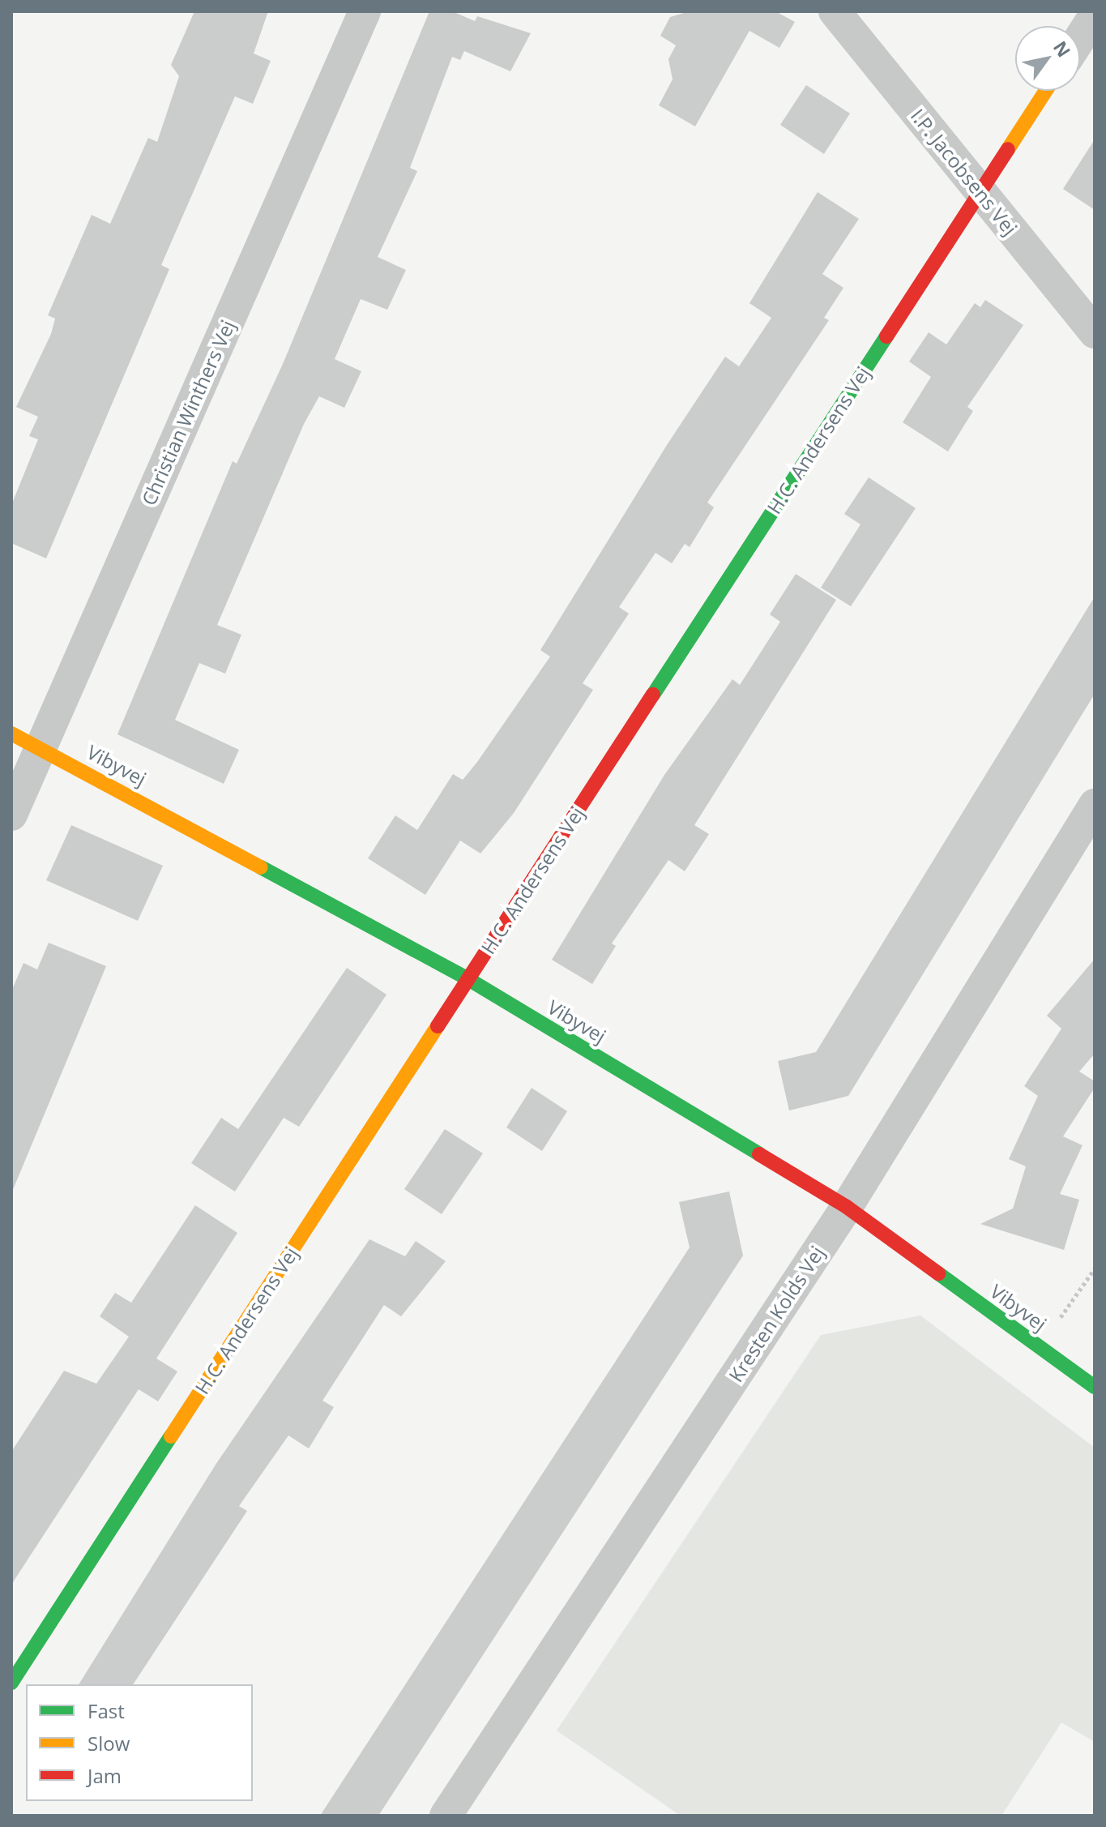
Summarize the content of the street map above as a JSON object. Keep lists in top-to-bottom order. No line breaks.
{"streets":{"street":["I.P. Jacobsens Vej","Christian Winthers Vej","H.C. Andersens Vej","Vibyvej","Kresten Kolds Vej"]},"crossings":[["I.P. Jacobsens Vej","H.C. Andersens Vej"],["Christian Winthers Vej","Vibyvej"],["H.C. Andersens Vej","Vibyvej"],["Vibyvej","Kresten Kolds Vej"]],"legend":["Fast","Slow","Jam"],"north":"top right"}
